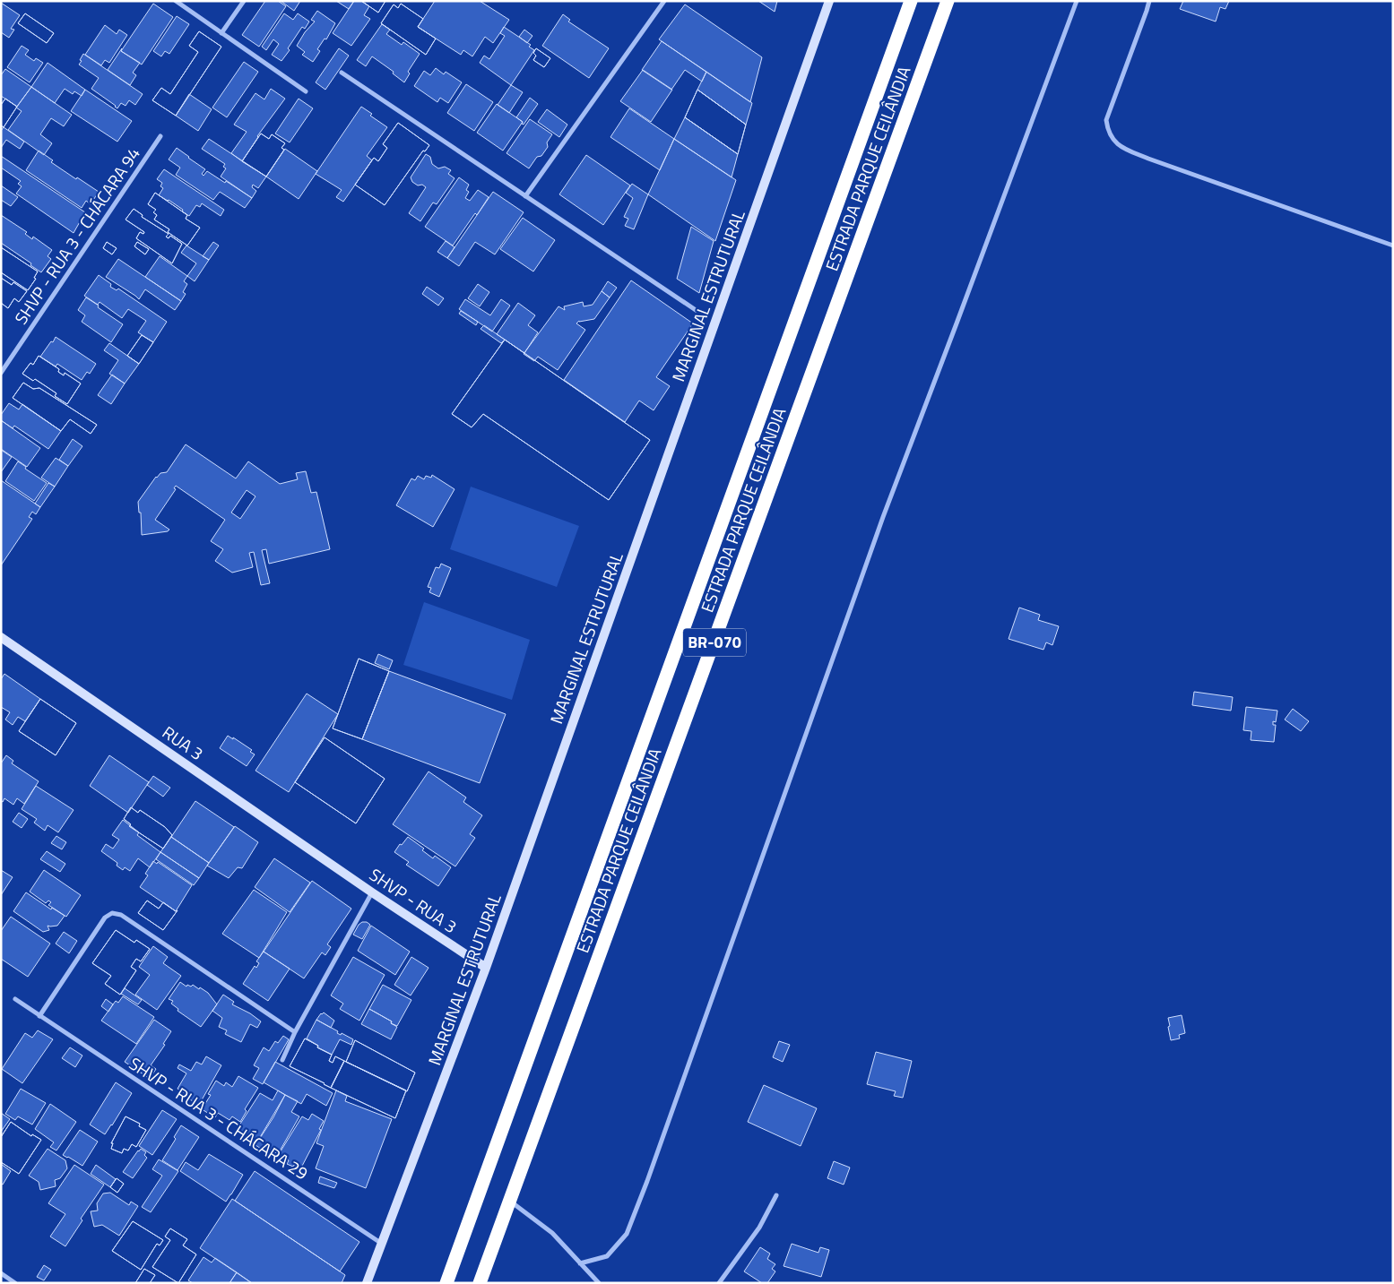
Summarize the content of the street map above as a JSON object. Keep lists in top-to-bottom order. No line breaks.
{"streets":{"highway":["ESTRADA PARQUE CEILÂNDIA","BR-070"],"main road":["MARGINAL ESTRUTURAL","RUA 3","SHVP - RUA 3"],"street":["SHVP - RUA 3 - CHÁCARA 94","SHVP - RUA 3 - CHÁCARA 29"]},"crossings":[["MARGINAL ESTRUTURAL","SHVP - RUA 3"],["MARGINAL ESTRUTURAL","SHVP - RUA 3 - CHÁCARA 29"],["RUA 3","SHVP - RUA 3"]]}
